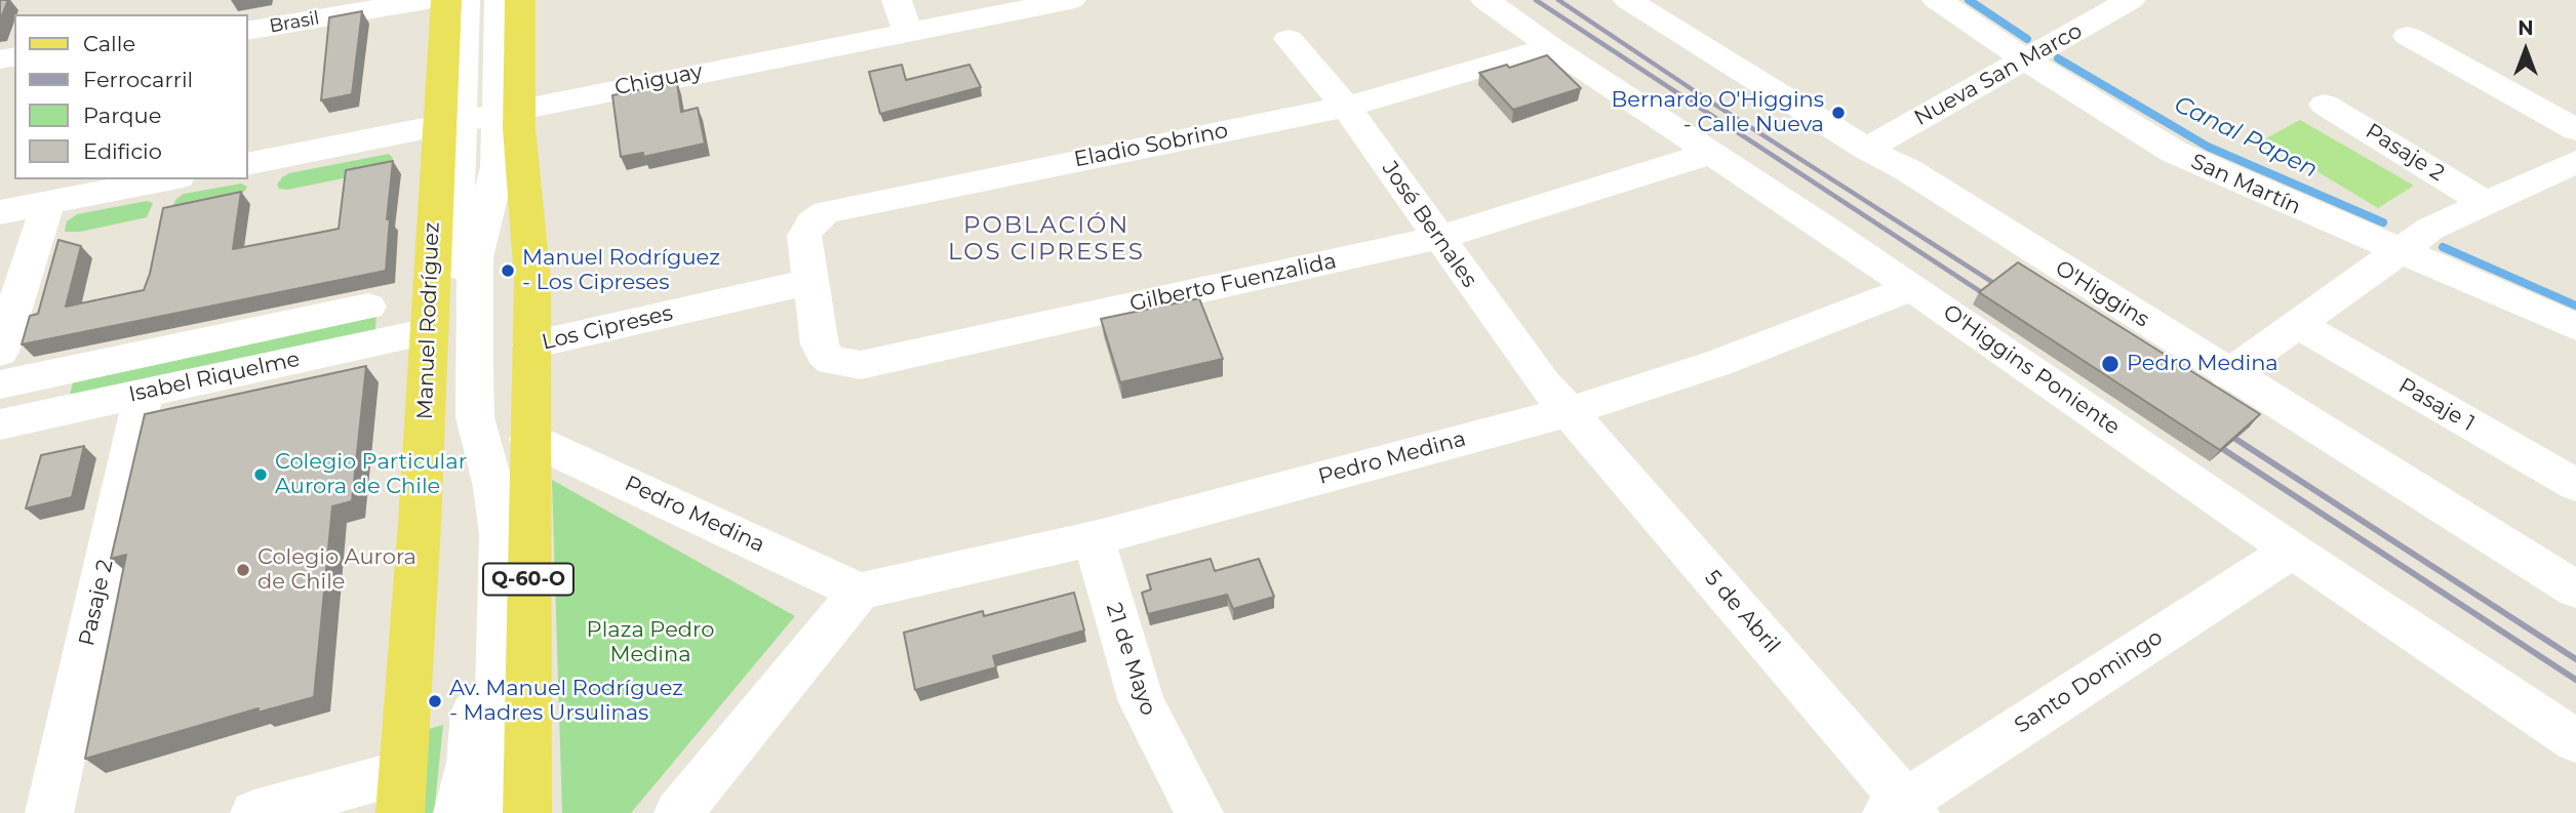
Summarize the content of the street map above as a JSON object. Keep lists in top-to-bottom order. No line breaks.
{"streets":{"main road":["Manuel Rodríguez","Q-60-O"],"street":["Brasil","Nueva San Marco","Chiguay","Eladio Sobrino","Pasaje 2","San Martín","José Bernales","Gilberto Fuenzalida","O'Higgins","Los Cipreses","O'Higgins Poniente","Isabel Riquelme","Pasaje 1","Pedro Medina","5 de Abril","21 de Mayo","Santo Domingo"]},"crossings":[["Nueva San Marco","San Martín"],["Nueva San Marco","O'Higgins"],["Chiguay","Manuel Rodríguez"],["Chiguay","Q-60-O"],["Eladio Sobrino","José Bernales"],["Eladio Sobrino","Gilberto Fuenzalida"],["Eladio Sobrino","Los Cipreses"],["Eladio Sobrino","O'Higgins Poniente"],["Pasaje 2","Isabel Riquelme"],["José Bernales","Gilberto Fuenzalida"],["José Bernales","Pedro Medina"],["José Bernales","5 de Abril"],["Gilberto Fuenzalida","Los Cipreses"],["Gilberto Fuenzalida","O'Higgins Poniente"],["Manuel Rodríguez","Isabel Riquelme"],["Los Cipreses","Q-60-O"],["O'Higgins Poniente","Pedro Medina"],["O'Higgins Poniente","Santo Domingo"],["Pedro Medina","Q-60-O"],["Pedro Medina","5 de Abril"],["Pedro Medina","21 de Mayo"],["5 de Abril","Santo Domingo"]],"districts":["POBLACIÓN LOS CIPRESES"],"water":["Canal Papen"],"parks":["Plaza Pedro Medina"],"places":["Bernardo O'Higgins - Calle Nueva","Manuel Rodríguez - Los Cipreses","Pedro Medina","Colegio Particular Aurora de Chile","Colegio Aurora de Chile","Av. Manuel Rodríguez - Madres Ursulinas"],"legend":["Calle","Ferrocarril","Parque","Edificio"],"north":"top"}
